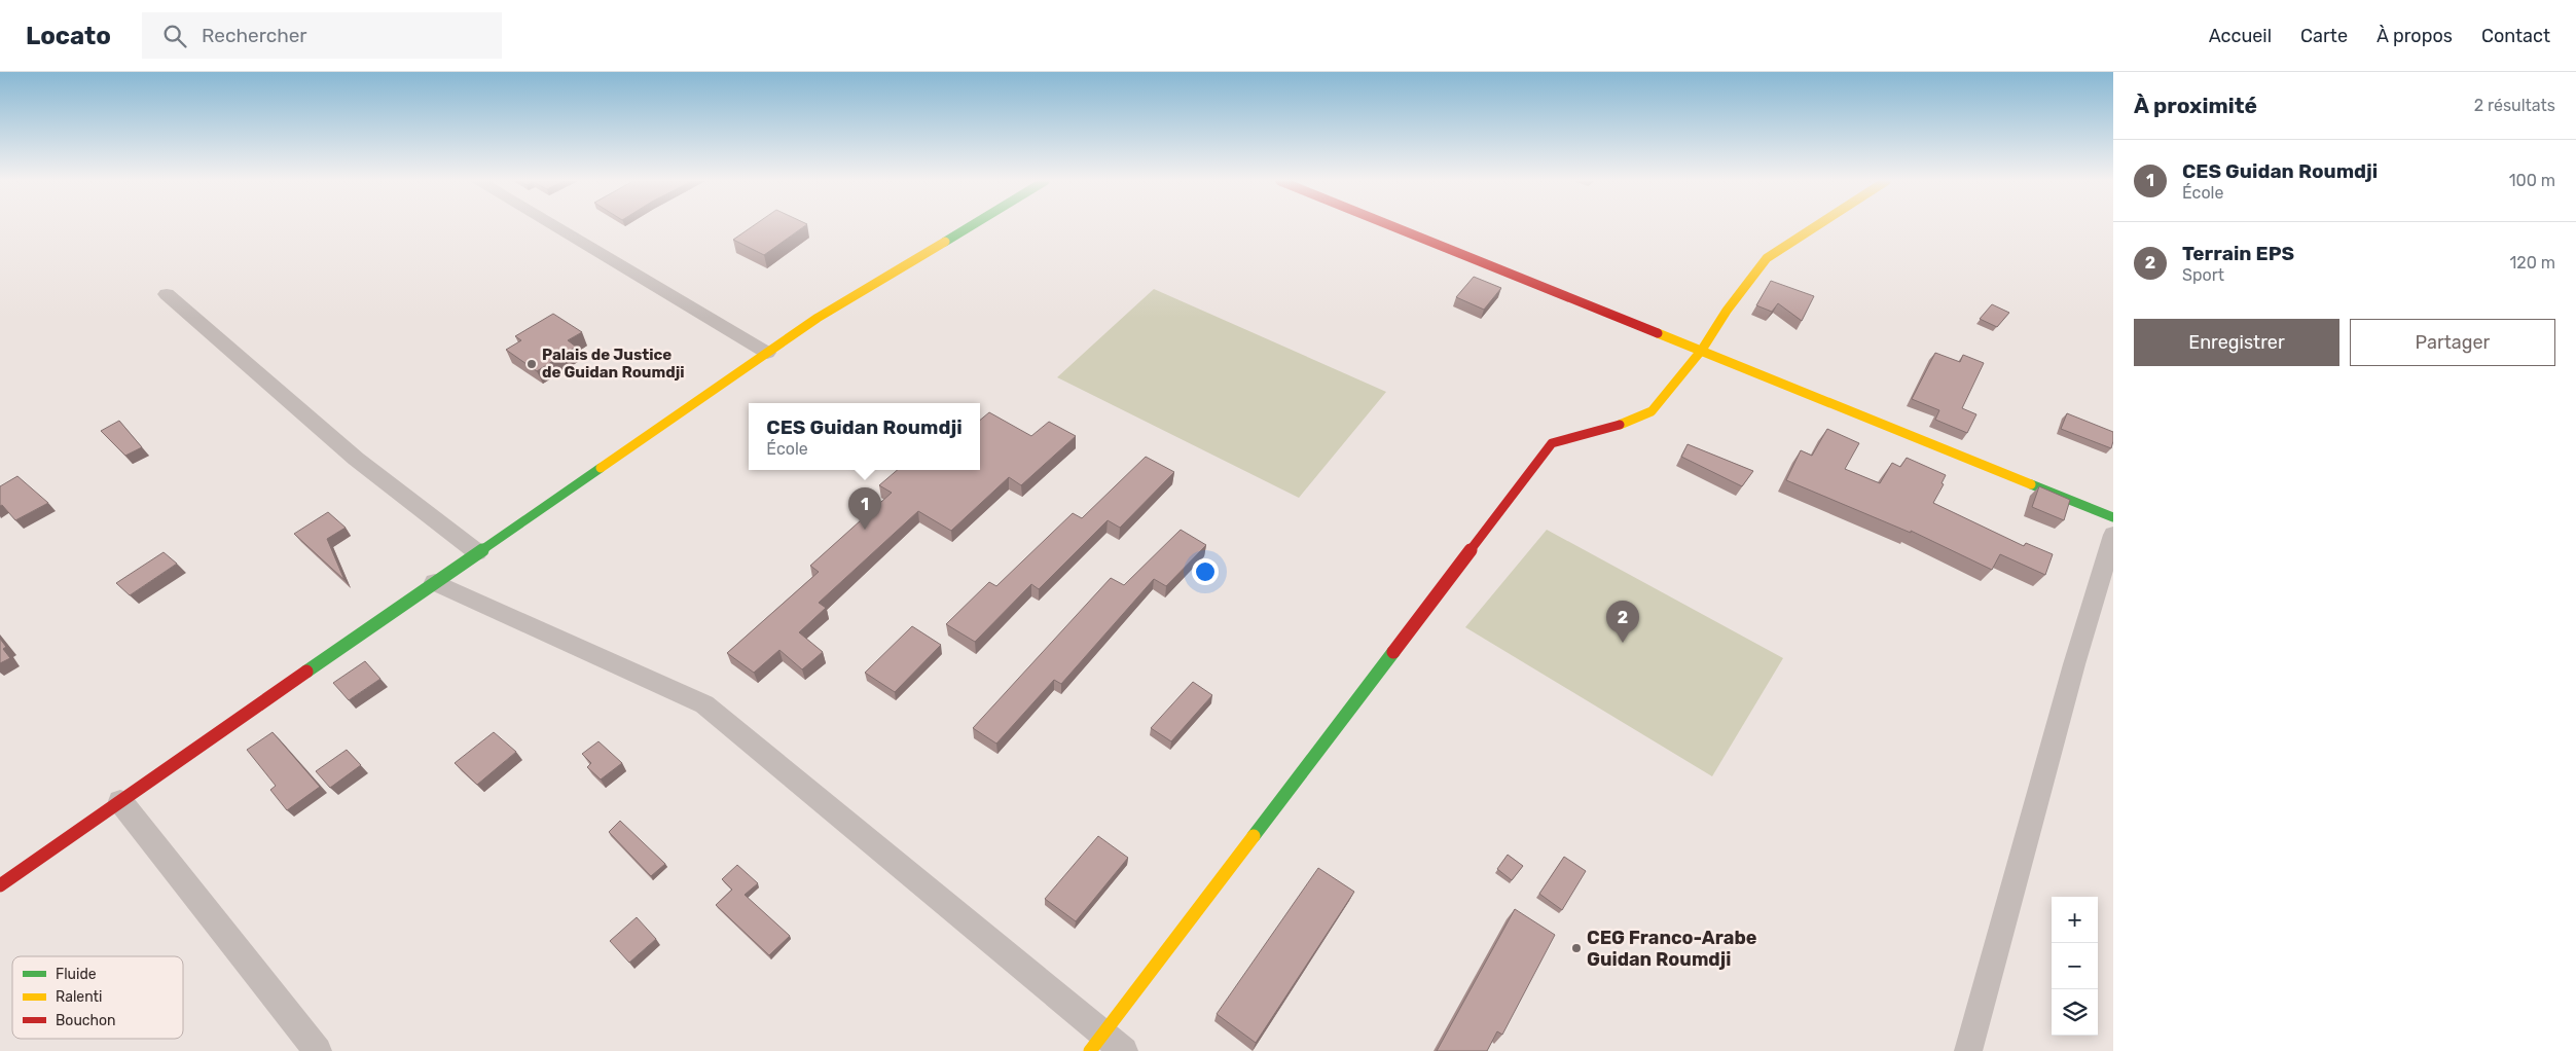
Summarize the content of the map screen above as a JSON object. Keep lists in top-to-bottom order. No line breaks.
{"places":["Palais de Justice de Guidan Roumdji","CEG Franco-Arabe Guidan Roumdji"],"legend":["Fluide","Ralenti","Bouchon"],"page":{"header":"Locato","search":"Rechercher","nav":["Accueil","Carte","À propos","Contact"],"heading":["À proximité","2 résultats"],"list":[{"mark":"1","name":"CES Guidan Roumdji","note":"École","value":"100 m"},{"mark":"2","name":"Terrain EPS","note":"Sport","value":"120 m"}],"buttons":["Enregistrer","Partager"],"popup":["CES Guidan Roumdji","École"],"pins":["1","2"],"map_buttons":["+","−"]}}
